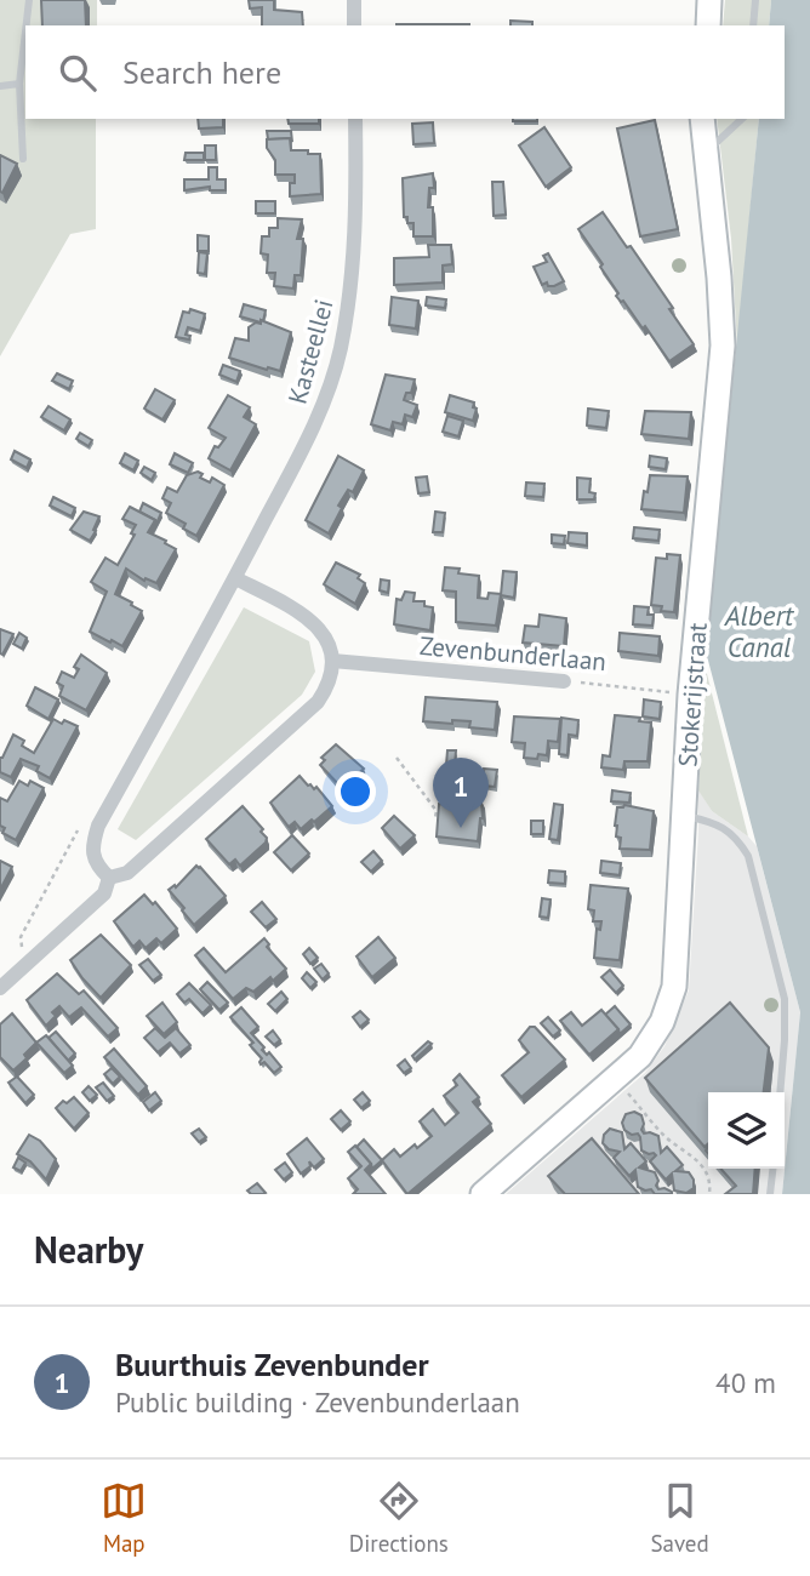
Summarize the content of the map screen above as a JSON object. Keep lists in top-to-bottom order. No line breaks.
{"streets":{"street":["Kasteellei","Zevenbunderlaan","Stokerijstraat"]},"crossings":[["Zevenbunderlaan","Stokerijstraat"]],"water":["Albert Canal"],"page":{"search":"Search here","pins":"1","heading":"Nearby","list":[{"mark":"1","name":"Buurthuis Zevenbunder","note":"Public building · Zevenbunderlaan","value":"40 m"}],"nav":["Map","Directions","Saved"]}}
